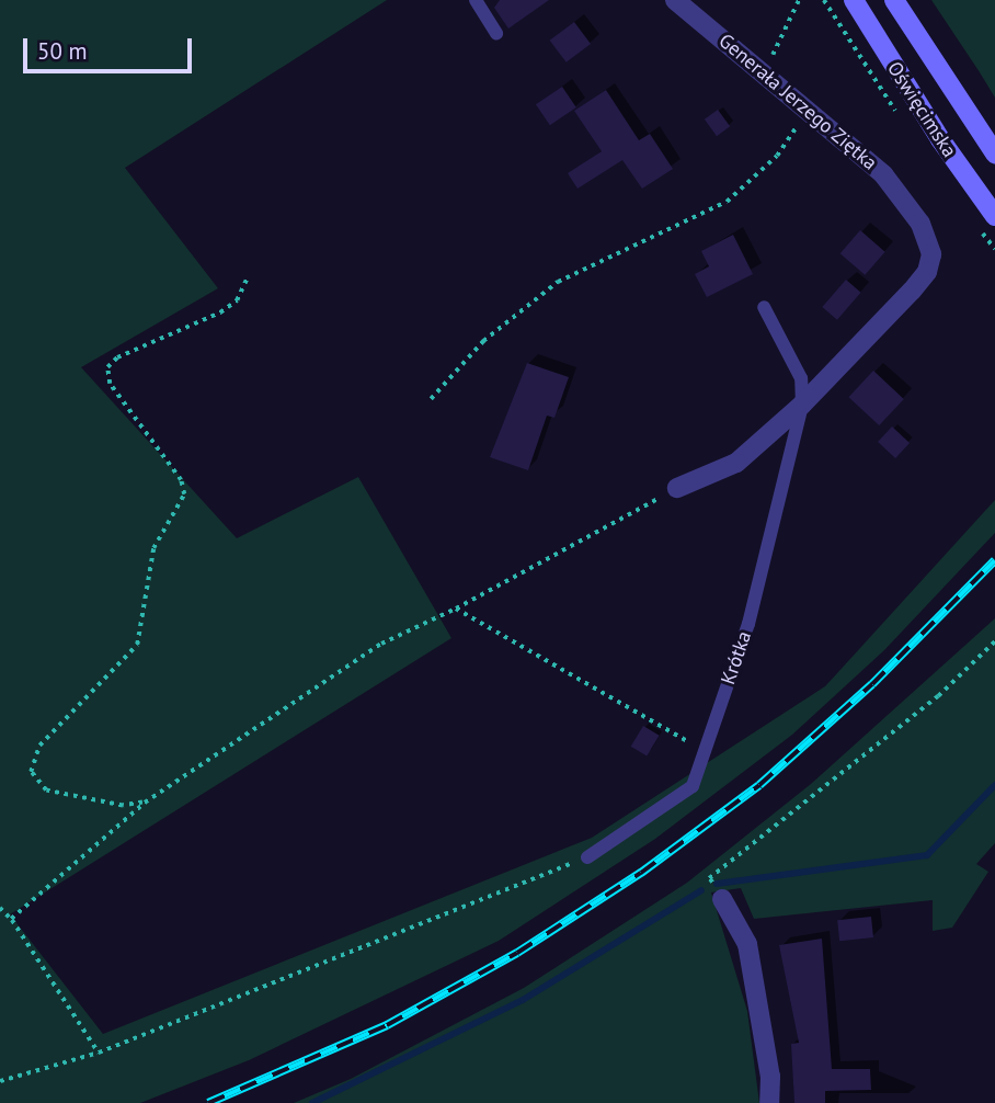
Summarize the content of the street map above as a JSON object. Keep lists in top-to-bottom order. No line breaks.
{"streets":{"main road":["Oświęcimska"],"street":["Generała Jerzego Ziętka"],"lane":["Krótka"]},"crossings":[["Generała Jerzego Ziętka","Krótka"]],"scale_bar":"50 m"}
